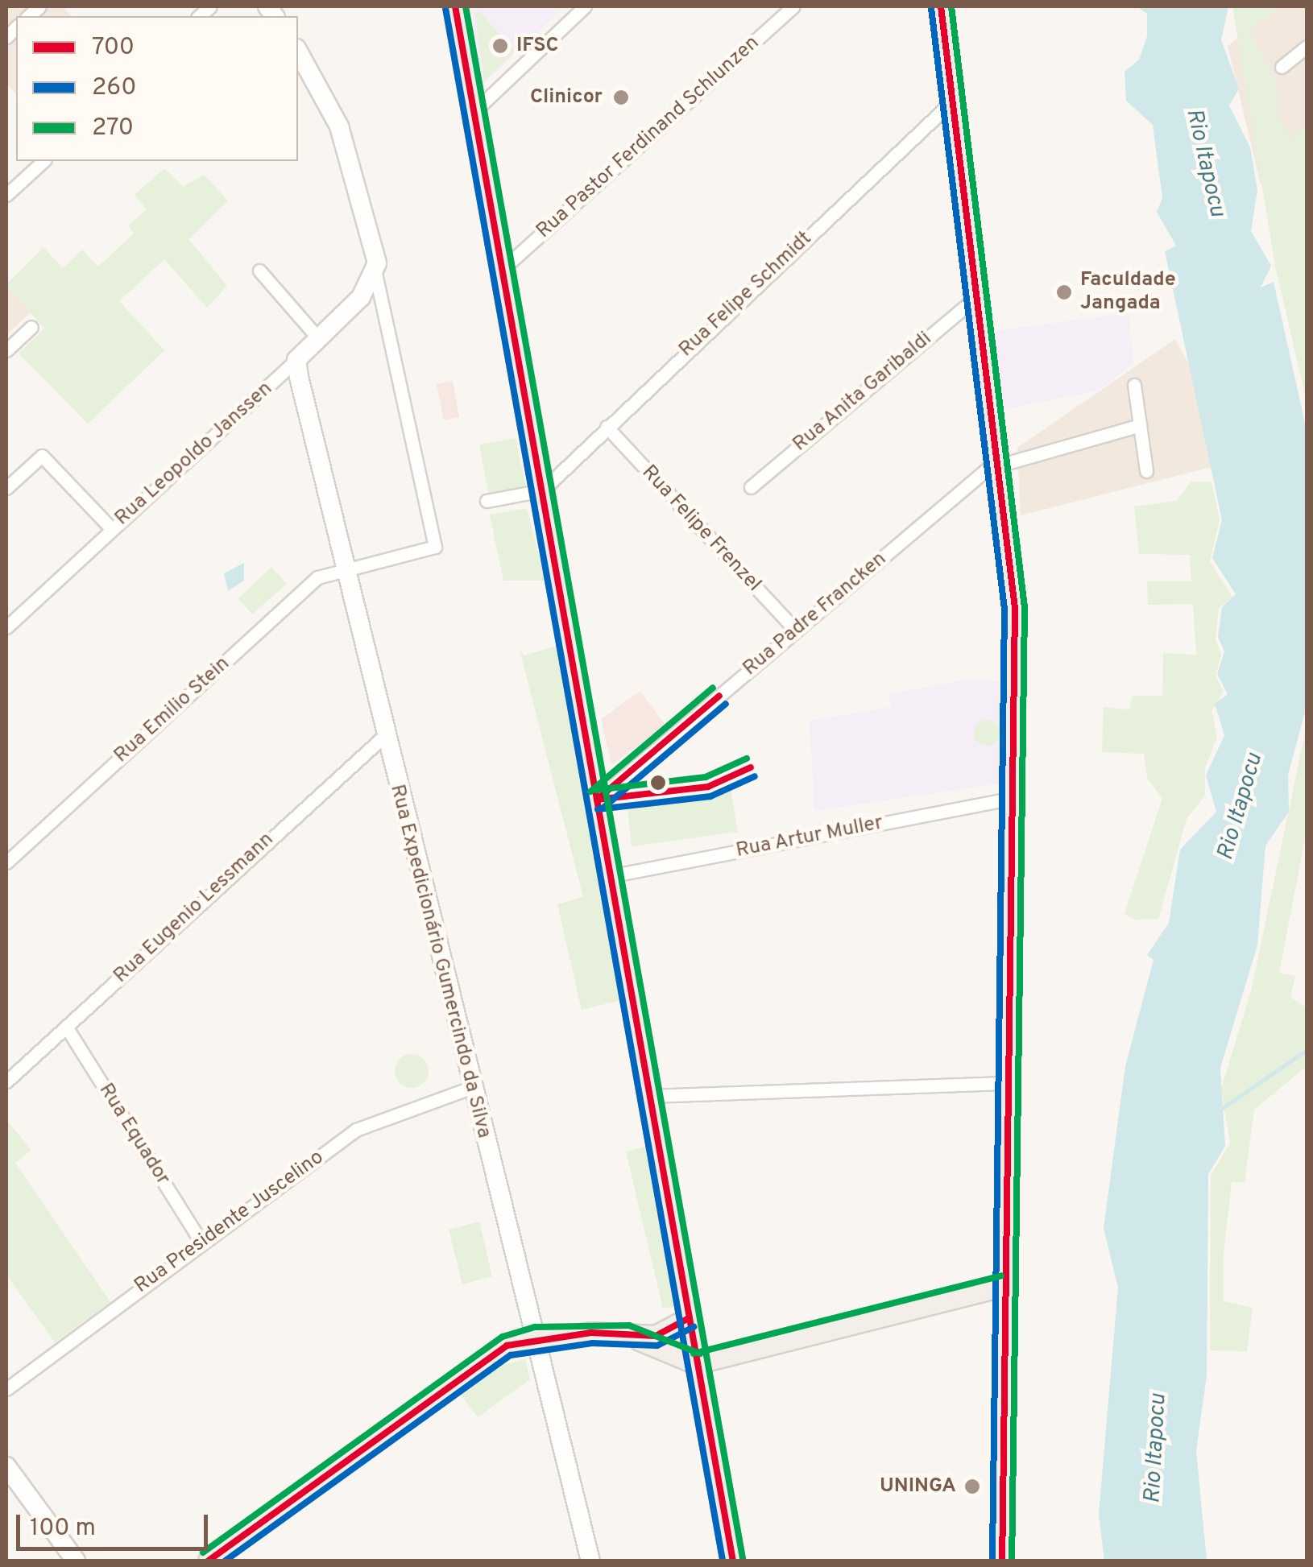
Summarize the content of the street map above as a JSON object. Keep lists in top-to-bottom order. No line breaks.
{"streets":{"street":["Rua Pastor Ferdinand Schlunzen","Rua Felipe Schmidt","Rua Anita Garibaldi","Rua Leopoldo Janssen","Rua Felipe Frenzel","Rua Padre Francken","Rua Emilio Stein","Rua Artur Muller","Rua Eugenio Lessmann","Rua Expedicionário Gumercindo da Silva","Rua Equador","Rua Presidente Juscelino"]},"crossings":[["Rua Felipe Schmidt","Rua Felipe Frenzel"],["Rua Leopoldo Janssen","Rua Expedicionário Gumercindo da Silva"],["Rua Felipe Frenzel","Rua Padre Francken"],["Rua Emilio Stein","Rua Expedicionário Gumercindo da Silva"],["Rua Eugenio Lessmann","Rua Expedicionário Gumercindo da Silva"],["Rua Eugenio Lessmann","Rua Equador"],["Rua Expedicionário Gumercindo da Silva","Rua Presidente Juscelino"],["Rua Equador","Rua Presidente Juscelino"]],"water":["Rio Itapocu"],"places":["IFSC","Clinicor","Faculdade Jangada","UNINGA"],"lines":["transit line 700","transit line 270","transit line 260"],"legend":["700","260","270"],"scale_bar":"100 m"}
